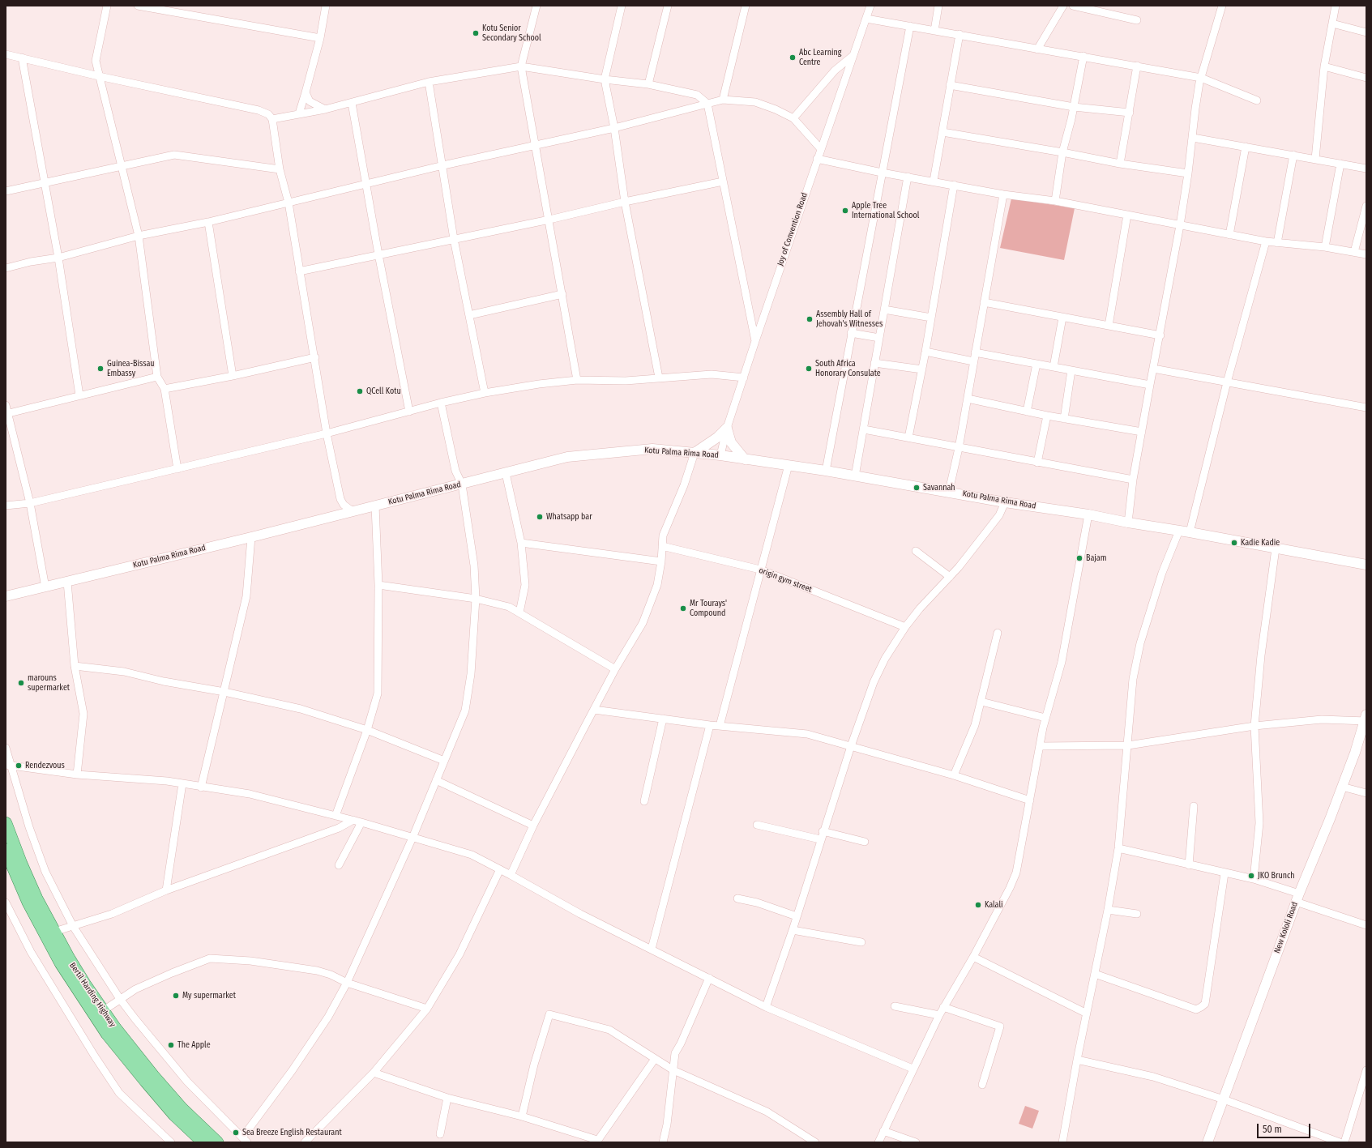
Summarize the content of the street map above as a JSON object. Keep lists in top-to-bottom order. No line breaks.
{"streets":{"main road":["Bertil Harding Highway"],"street":["Joy of Convention Road","Kotu Palma Rima Road","origin gym street","New Kololi Road"]},"crossings":[["Joy of Convention Road","Kotu Palma Rima Road"]],"places":["Kotu Senior Secondary School","Abc Learning Centre","Apple Tree International School","Assembly Hall of Jehovah's Witnesses","Guinea-Bissau Embassy","South Africa Honorary Consulate","QCell Kotu","Savannah","Whatsapp bar","Kadie Kadie","Bajam","Mr Tourays' Compound","marouns supermarket","Rendezvous","JKO Brunch","Kalali","My supermarket","The Apple","Sea Breeze English Restaurant"],"scale_bar":"50 m"}
